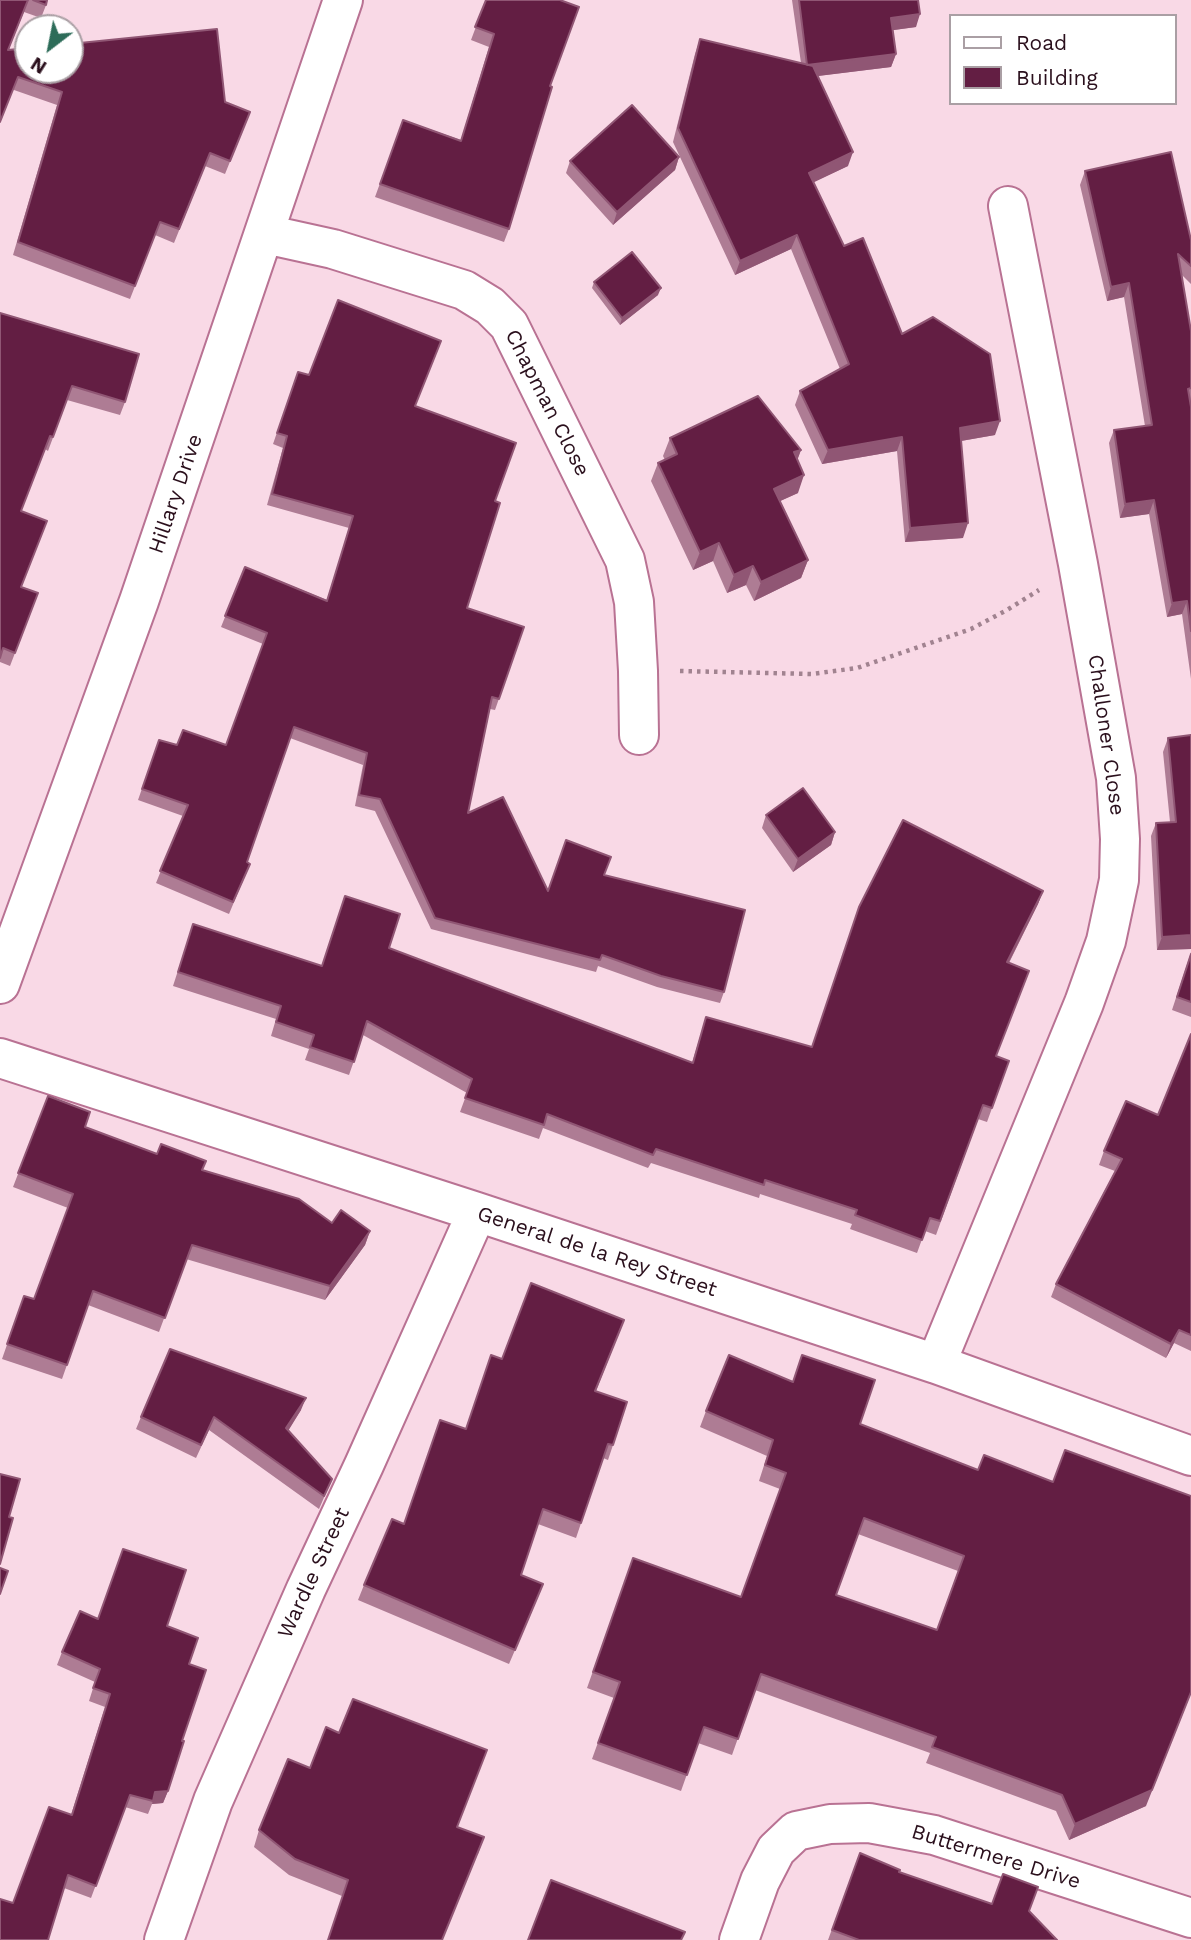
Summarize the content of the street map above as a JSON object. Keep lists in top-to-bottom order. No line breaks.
{"streets":{"street":["Chapman Close","Hillary Drive","Challoner Close","General de la Rey Street","Wardle Street","Buttermere Drive"]},"crossings":[["Chapman Close","Hillary Drive"],["Challoner Close","General de la Rey Street"],["General de la Rey Street","Wardle Street"]],"legend":["Road","Building"],"north":"bottom left"}
